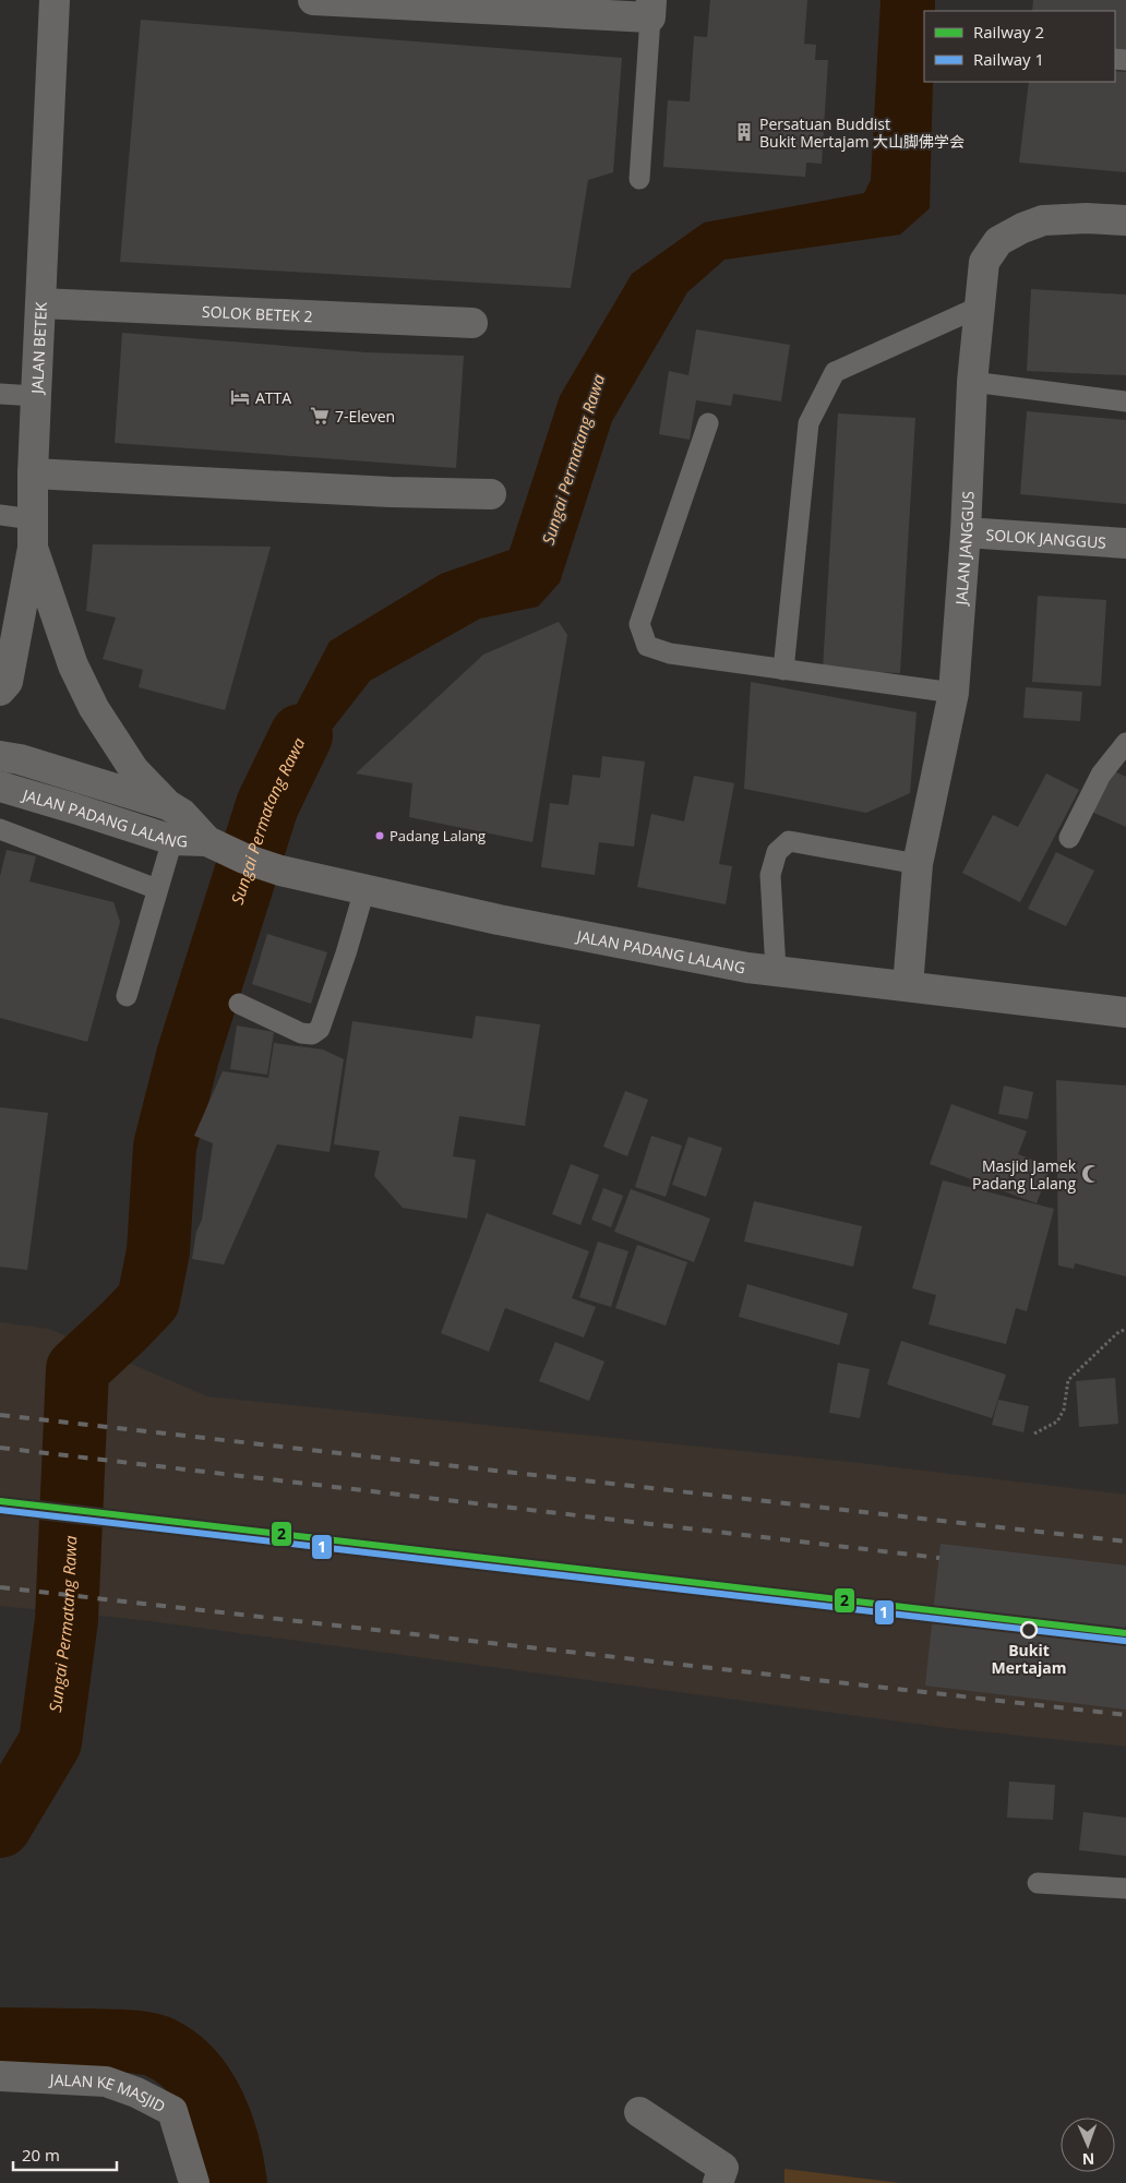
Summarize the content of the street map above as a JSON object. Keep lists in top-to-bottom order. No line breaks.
{"streets":{"street":["SOLOK BETEK 2","JALAN BETEK","SOLOK JANGGUS","JALAN JANGGUS","JALAN PADANG LALANG","JALAN KE MASJID"]},"crossings":[["SOLOK BETEK 2","JALAN BETEK"],["SOLOK JANGGUS","JALAN JANGGUS"],["JALAN JANGGUS","JALAN PADANG LALANG"]],"water":["Sungai Permatang Rawa"],"places":{"building":["Persatuan Buddist Bukit Mertajam 大山脚佛学会"],"hotel":["ATTA"],"supermarket":["7-Eleven"],"other":["Padang Lalang","Bukit Mertajam"],"mosque":["Masjid Jamek Padang Lalang"]},"lines":["rail line 2","rail line 1"],"legend":["Railway 2","Railway 1"],"scale_bar":"20 m","north":"bottom"}
